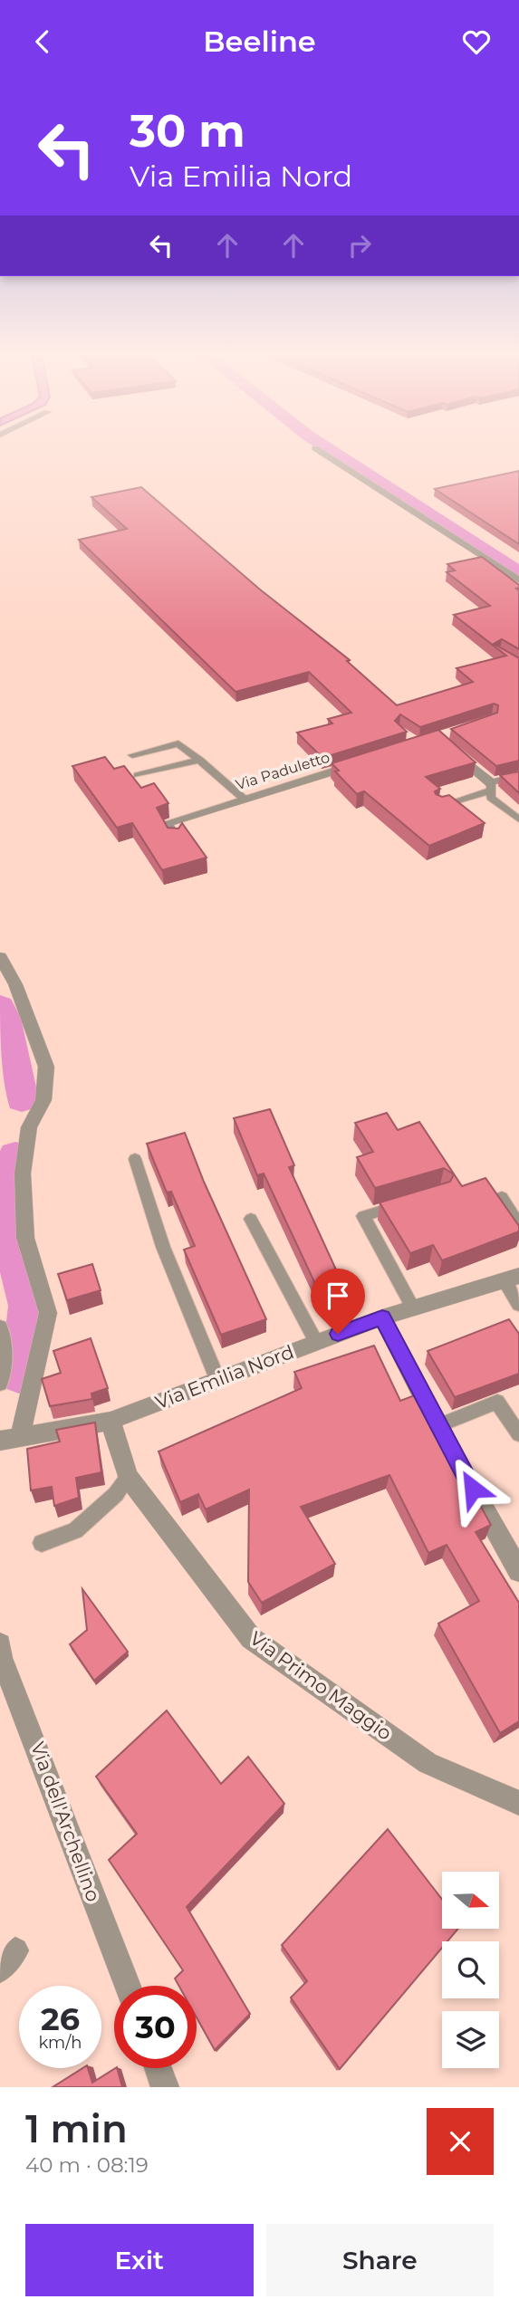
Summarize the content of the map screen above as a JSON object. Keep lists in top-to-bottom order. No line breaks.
{"streets":{"street":["Via Paduletto","Via Emilia Nord","Via Primo Maggio","Via dell'Archellino"]},"crossings":[["Via Emilia Nord","Via Primo Maggio"]],"north":"right","page":{"header":"Beeline","turn":["30 m","Via Emilia Nord"],"speed":"26 km/h","limit":"30","heading":["1 min","40 m · 08:19"],"buttons":["Exit","Share"]}}
